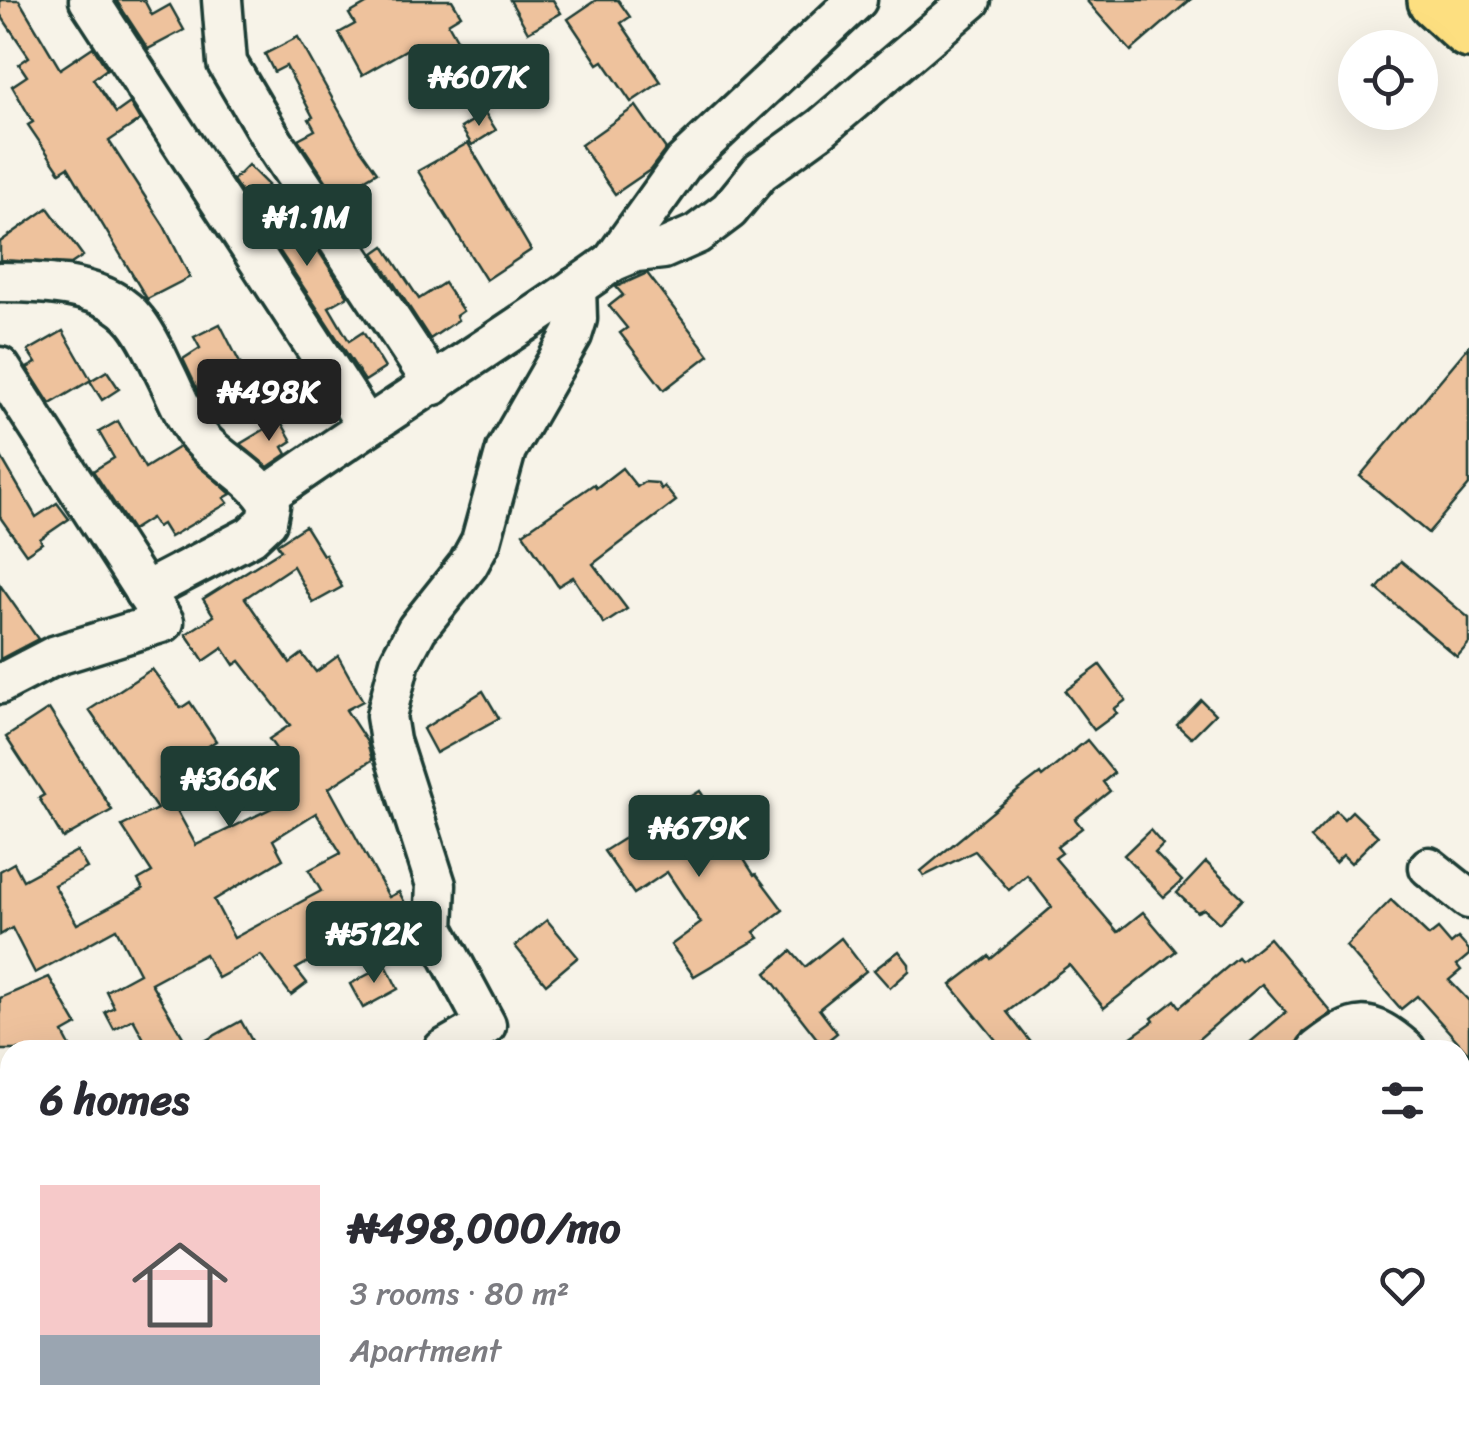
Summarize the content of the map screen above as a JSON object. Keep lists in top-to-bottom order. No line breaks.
{"page":{"price":["₦607K","₦1.1M","₦498K","₦366K","₦679K","₦512K"],"heading":"6 homes","list":[{"name":"₦498,000/mo","note":"3 rooms · 80 m² · Apartment"}]}}
